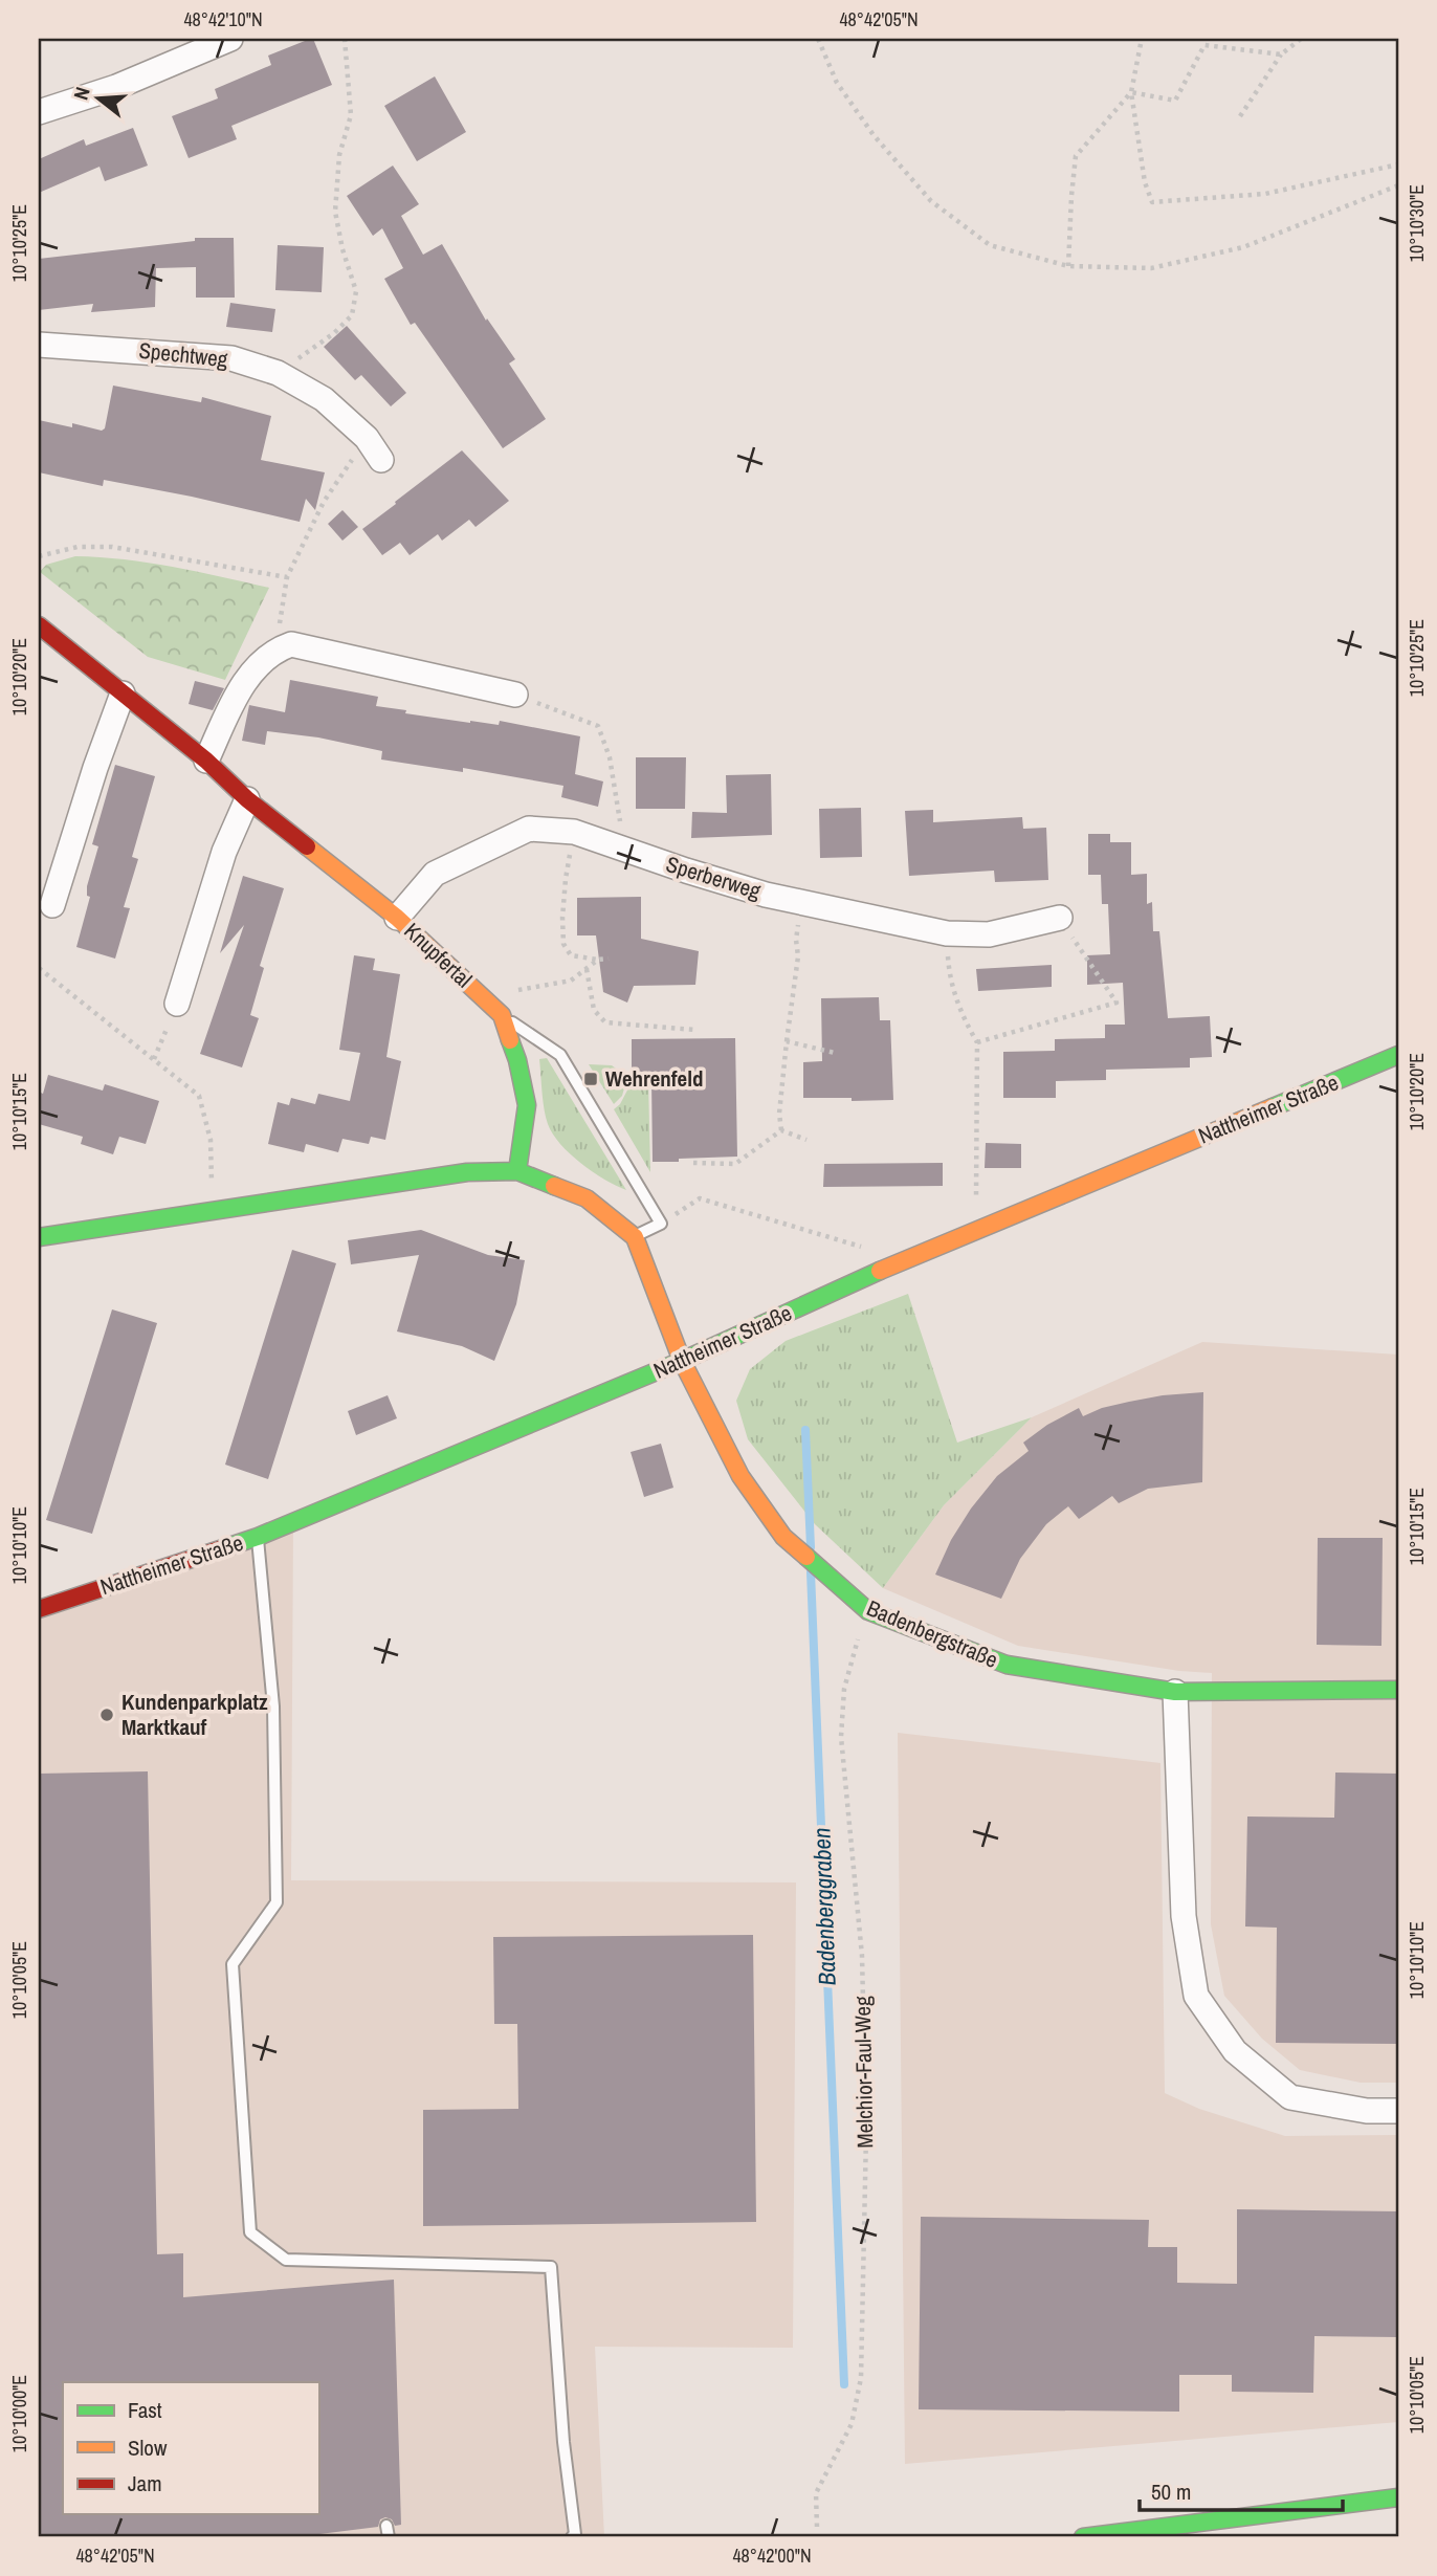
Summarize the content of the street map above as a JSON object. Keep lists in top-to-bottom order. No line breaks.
{"streets":{"street":["Spechtweg","Sperberweg","Knupfertal","Nattheimer Straße","Badenbergstraße"],"path":["Melchior-Faul-Weg"]},"crossings":[["Sperberweg","Knupfertal"],["Nattheimer Straße","Badenbergstraße"],["Badenbergstraße","Melchior-Faul-Weg"]],"water":["Badenberggraben"],"places":{"transit":["Wehrenfeld"],"other":["Kundenparkplatz Marktkauf"]},"legend":["Fast","Slow","Jam"],"scale_bar":"50 m","north":"left","coordinates":["48°42'10\"N","48°42'05\"N","10°10'30\"E","10°10'25\"E","10°10'20\"E","10°10'15\"E","10°10'10\"E","10°10'05\"E","10°10'00\"E","48°42'00\"N"]}
